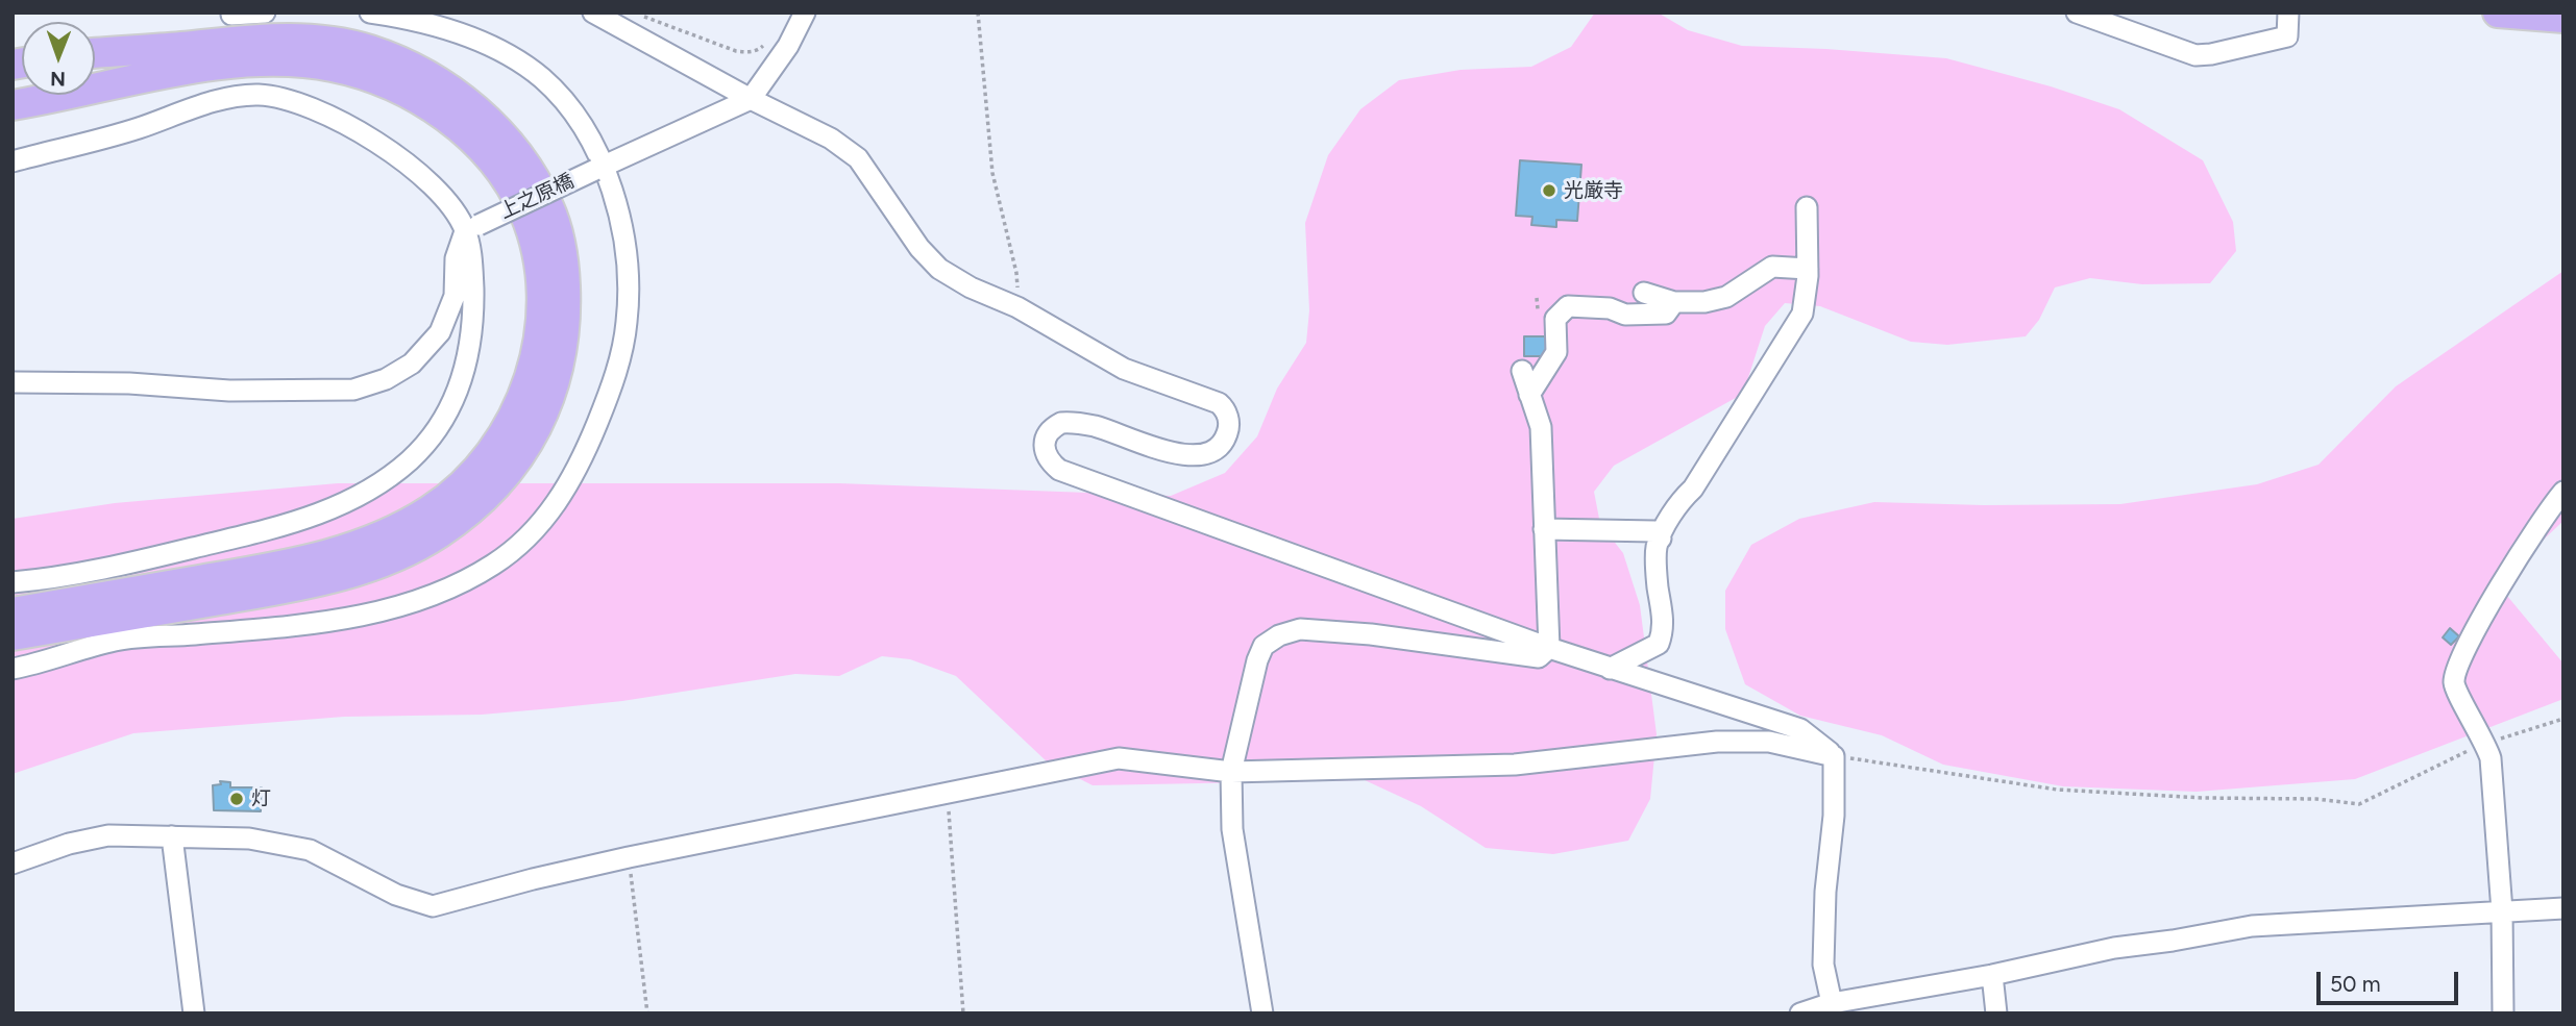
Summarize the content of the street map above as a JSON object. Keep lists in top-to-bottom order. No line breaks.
{"streets":{"street":["上之原橋"]},"places":["光厳寺","灯"],"scale_bar":"50 m","north":"bottom"}
